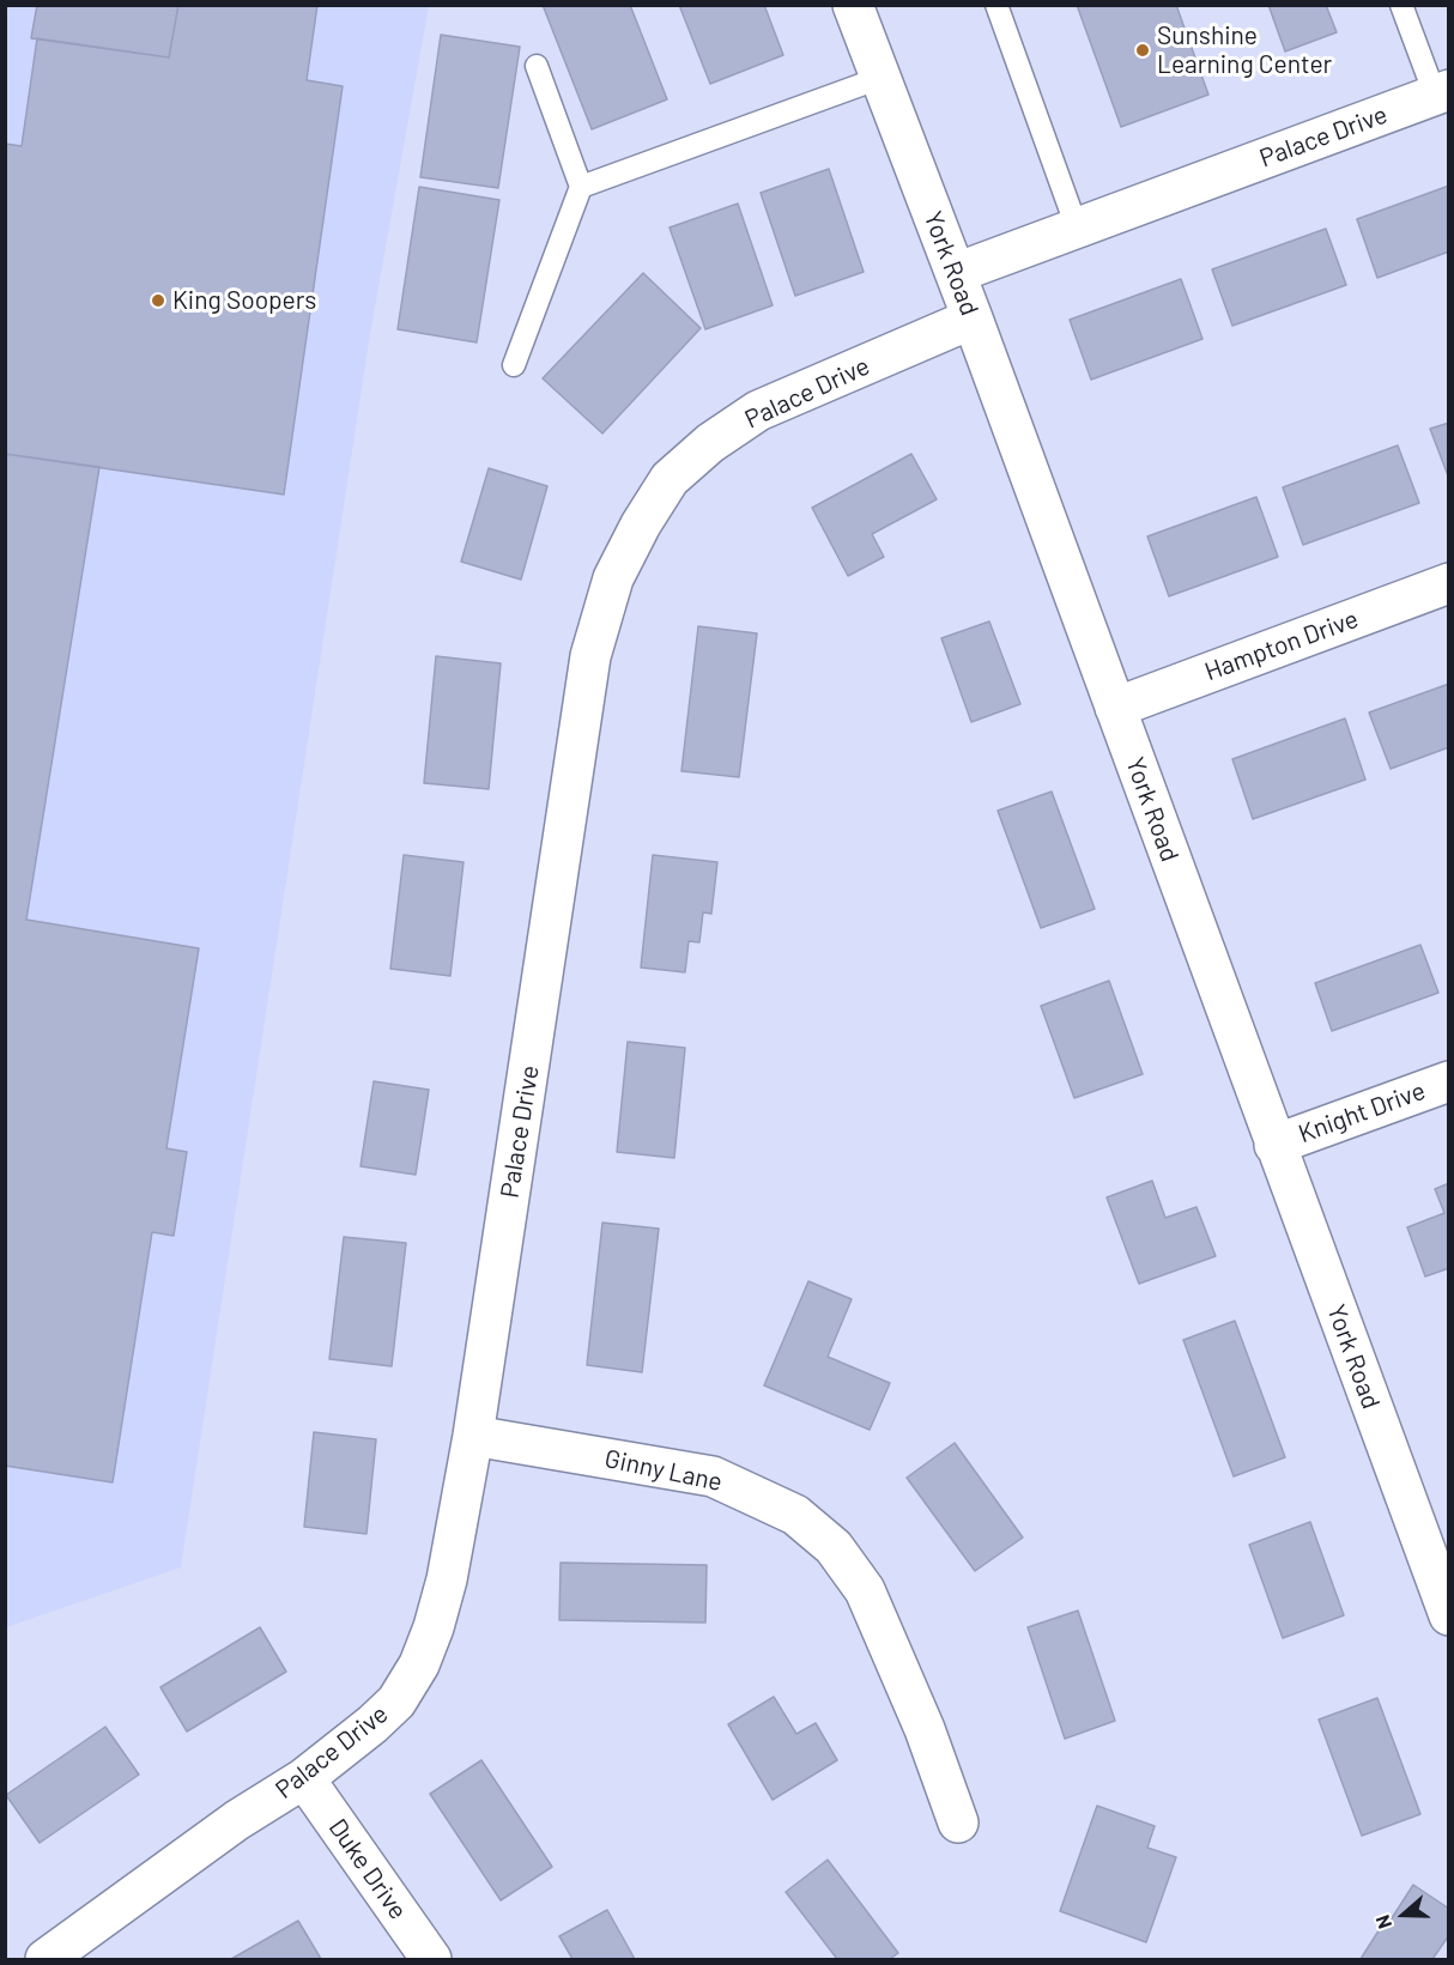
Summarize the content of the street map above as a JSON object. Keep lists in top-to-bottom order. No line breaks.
{"streets":{"street":["Palace Drive","York Road","Hampton Drive","Knight Drive","Ginny Lane","Duke Drive"]},"crossings":[["Palace Drive","York Road"],["Palace Drive","Ginny Lane"],["Palace Drive","Duke Drive"],["York Road","Hampton Drive"],["York Road","Knight Drive"]],"places":["Sunshine Learning Center","King Soopers"],"north":"left"}
